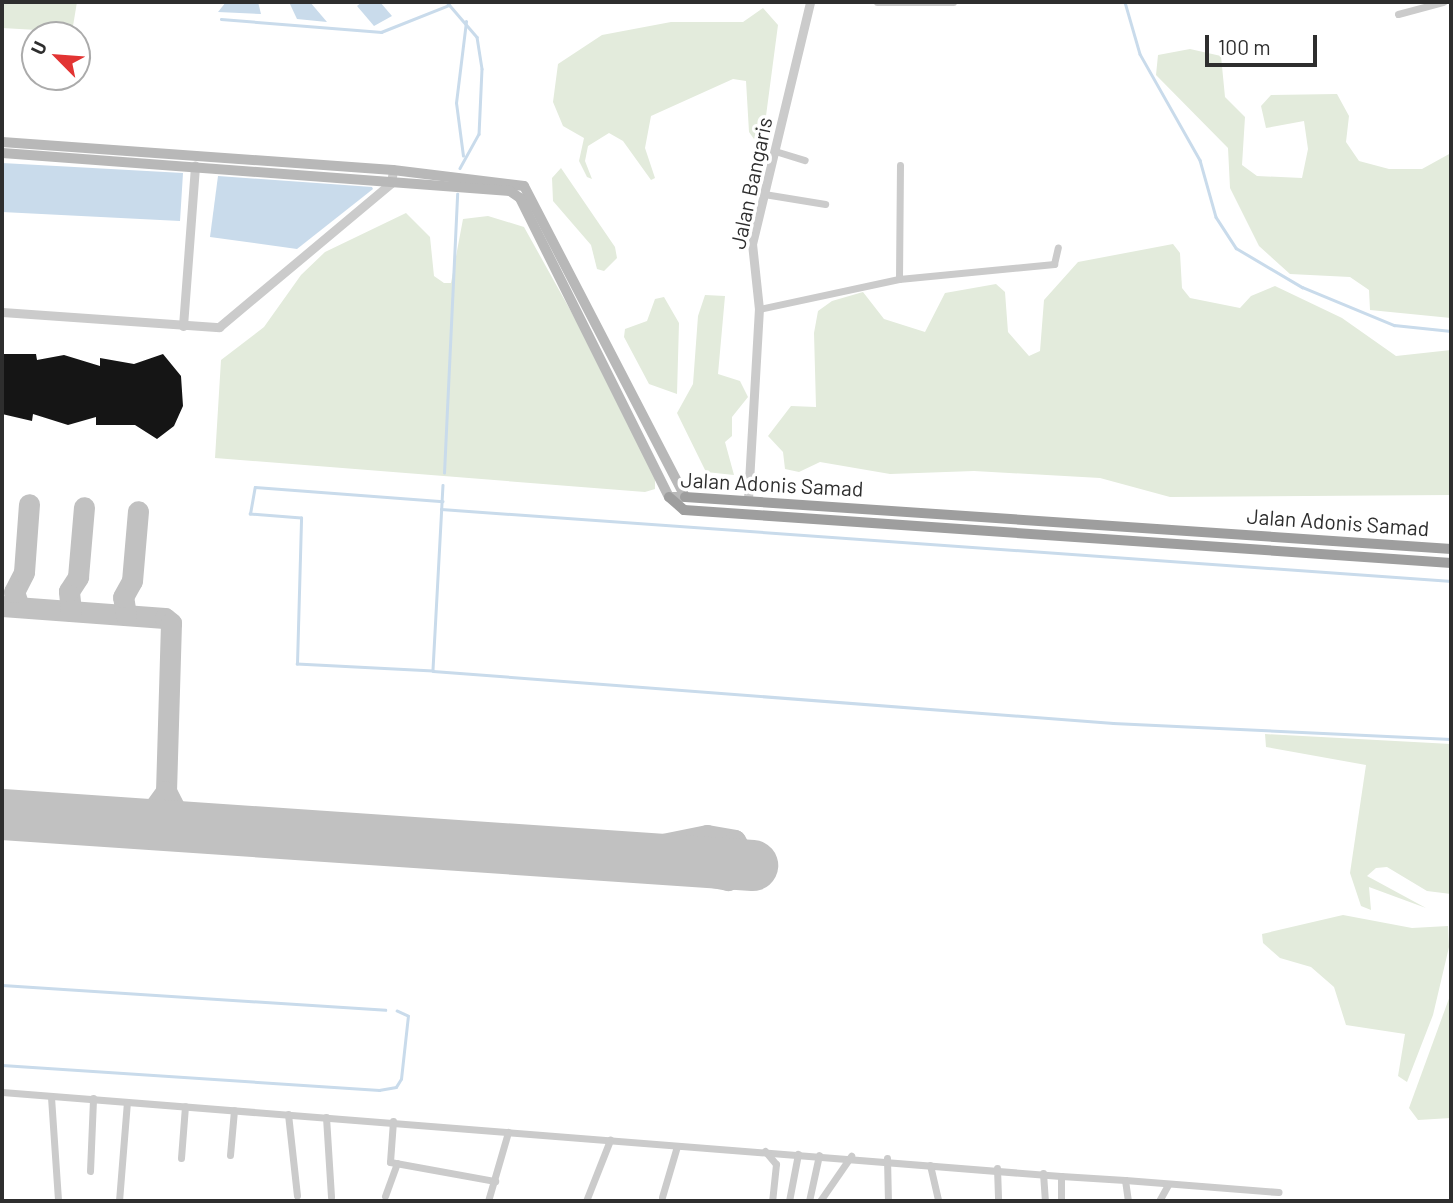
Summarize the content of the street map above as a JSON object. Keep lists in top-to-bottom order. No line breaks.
{"streets":{"highway":["Jalan Adonis Samad"],"street":["Jalan Bangaris"]},"crossings":[["Jalan Bangaris","Jalan Adonis Samad"]],"scale_bar":"100 m","north":"top left"}
